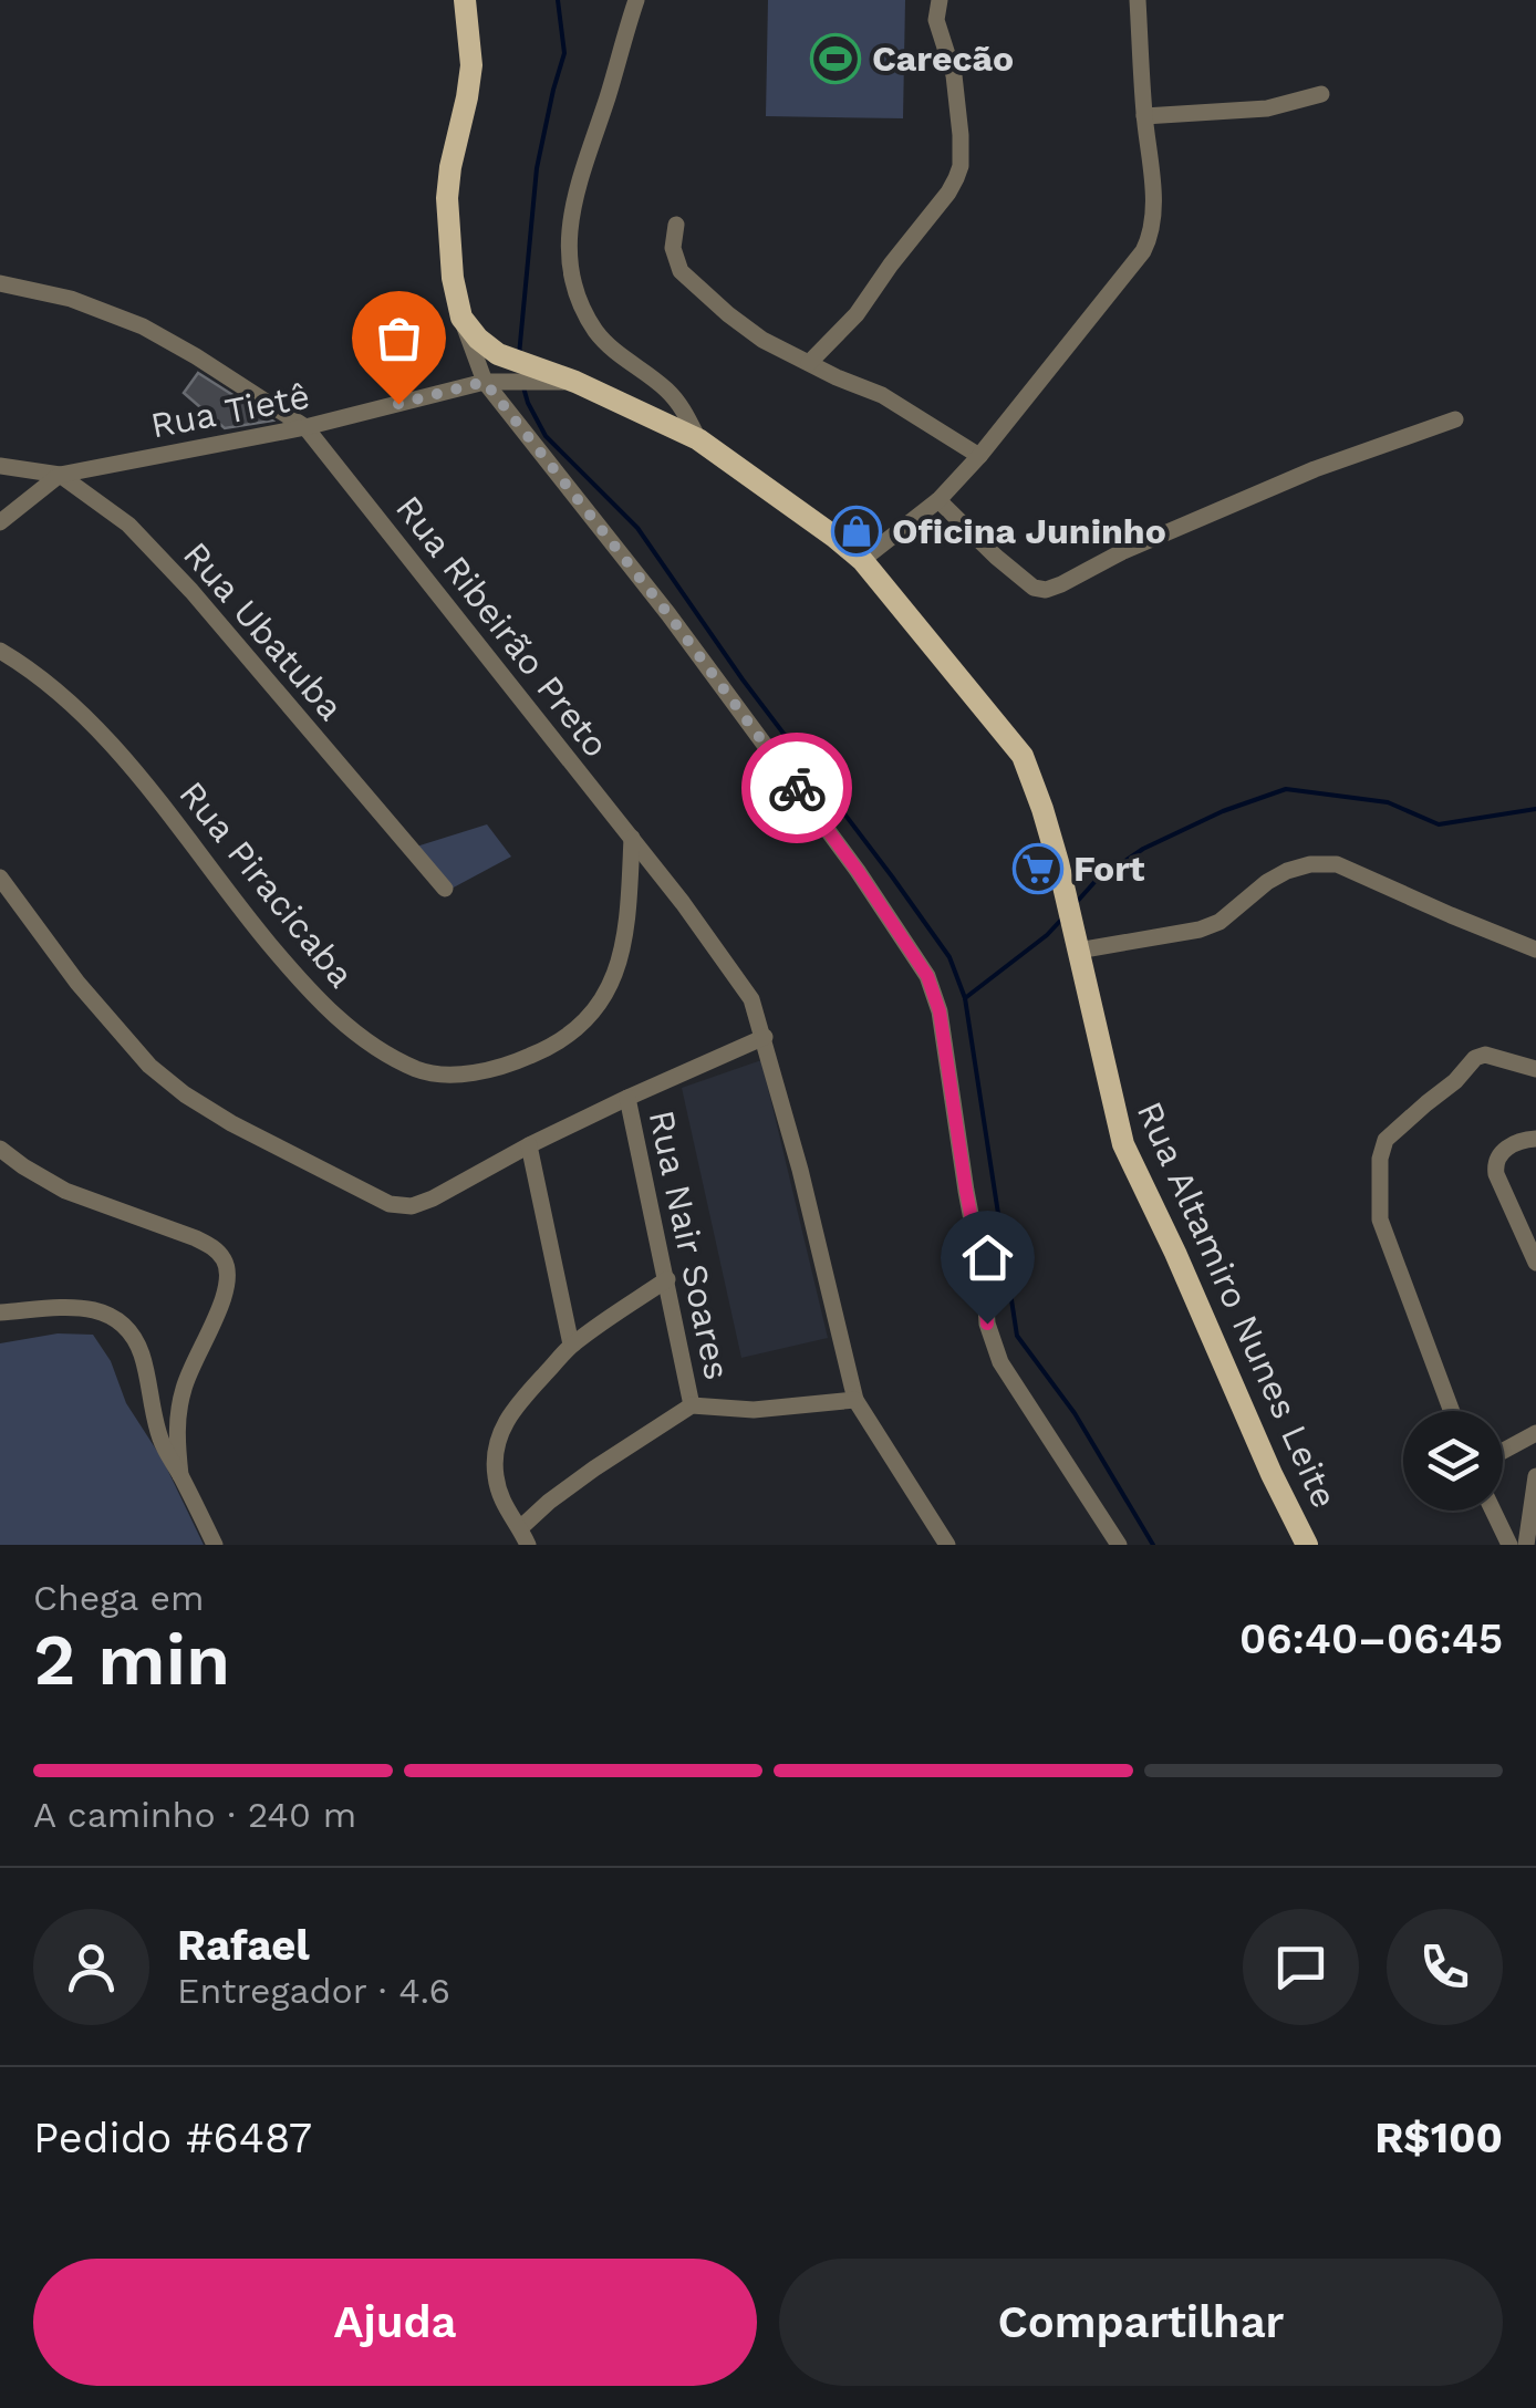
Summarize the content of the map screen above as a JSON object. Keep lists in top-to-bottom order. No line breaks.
{"streets":{"main road":["Rua Altamiro Nunes Leite"],"street":["Rua Tietê","Rua Ribeirão Preto","Rua Ubatuba","Rua Piracicaba","Rua Nair Soares"]},"crossings":[["Rua Tietê","Rua Ribeirão Preto"],["Rua Tietê","Rua Ubatuba"],["Rua Tietê","Rua Altamiro Nunes Leite"],["Rua Ribeirão Preto","Rua Piracicaba"]],"places":{"sports":["Carecão"],"shop":["Oficina Juninho"],"supermarket":["Fort"]},"page":{"heading":["2 min","Chega em","06:40–06:45"],"panel":["Rafael","Entregador · 4.6","Pedido #6487","R$100"],"bar":"A caminho · 240 m","buttons":["Ajuda","Compartilhar"]}}
